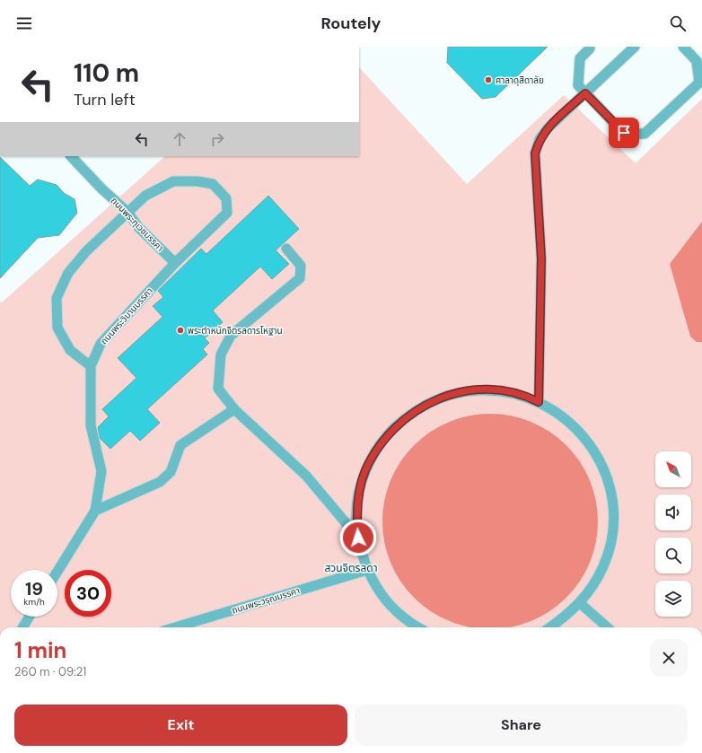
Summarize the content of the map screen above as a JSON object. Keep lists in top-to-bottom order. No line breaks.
{"streets":{"street":["ถนนพระกุเวชมรรคา","ถนนพระวิมานมรรคา","ถนนพระวรุณมรรคา"]},"crossings":[["ถนนพระกุเวชมรรคา","ถนนพระวิมานมรรคา"]],"districts":["สวนจิตรลดา"],"places":["ศาลาดุสิดาลัย","พระตำหนักจิตรลดารโหฐาน"],"north":"top left","page":{"header":"Routely","turn":["110 m","Turn left"],"speed":"19 km/h","limit":"30","heading":["1 min","260 m · 09:21"],"buttons":["Exit","Share"]}}
